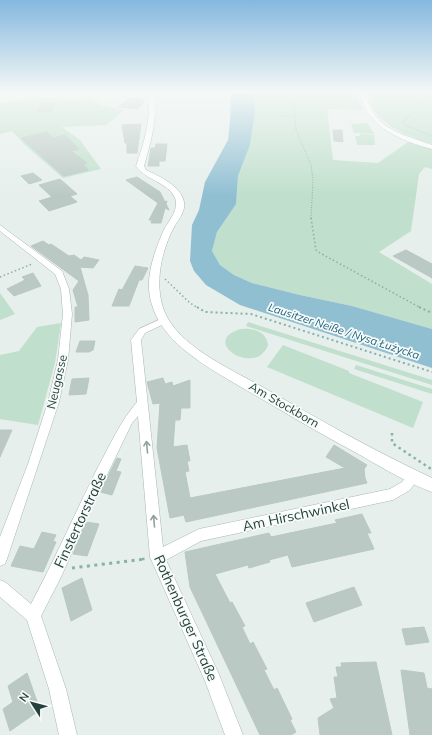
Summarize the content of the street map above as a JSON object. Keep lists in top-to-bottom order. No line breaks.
{"streets":{"street":["Neugasse","Am Stockborn","Am Hirschwinkel","Finstertorstraße","Rothenburger Straße"]},"crossings":[["Am Stockborn","Am Hirschwinkel"],["Am Hirschwinkel","Rothenburger Straße"],["Finstertorstraße","Rothenburger Straße"]],"one_way":["Rothenburger Straße"],"water":["Lausitzer Neiße / Nysa Łużycka"],"north":"top left"}
